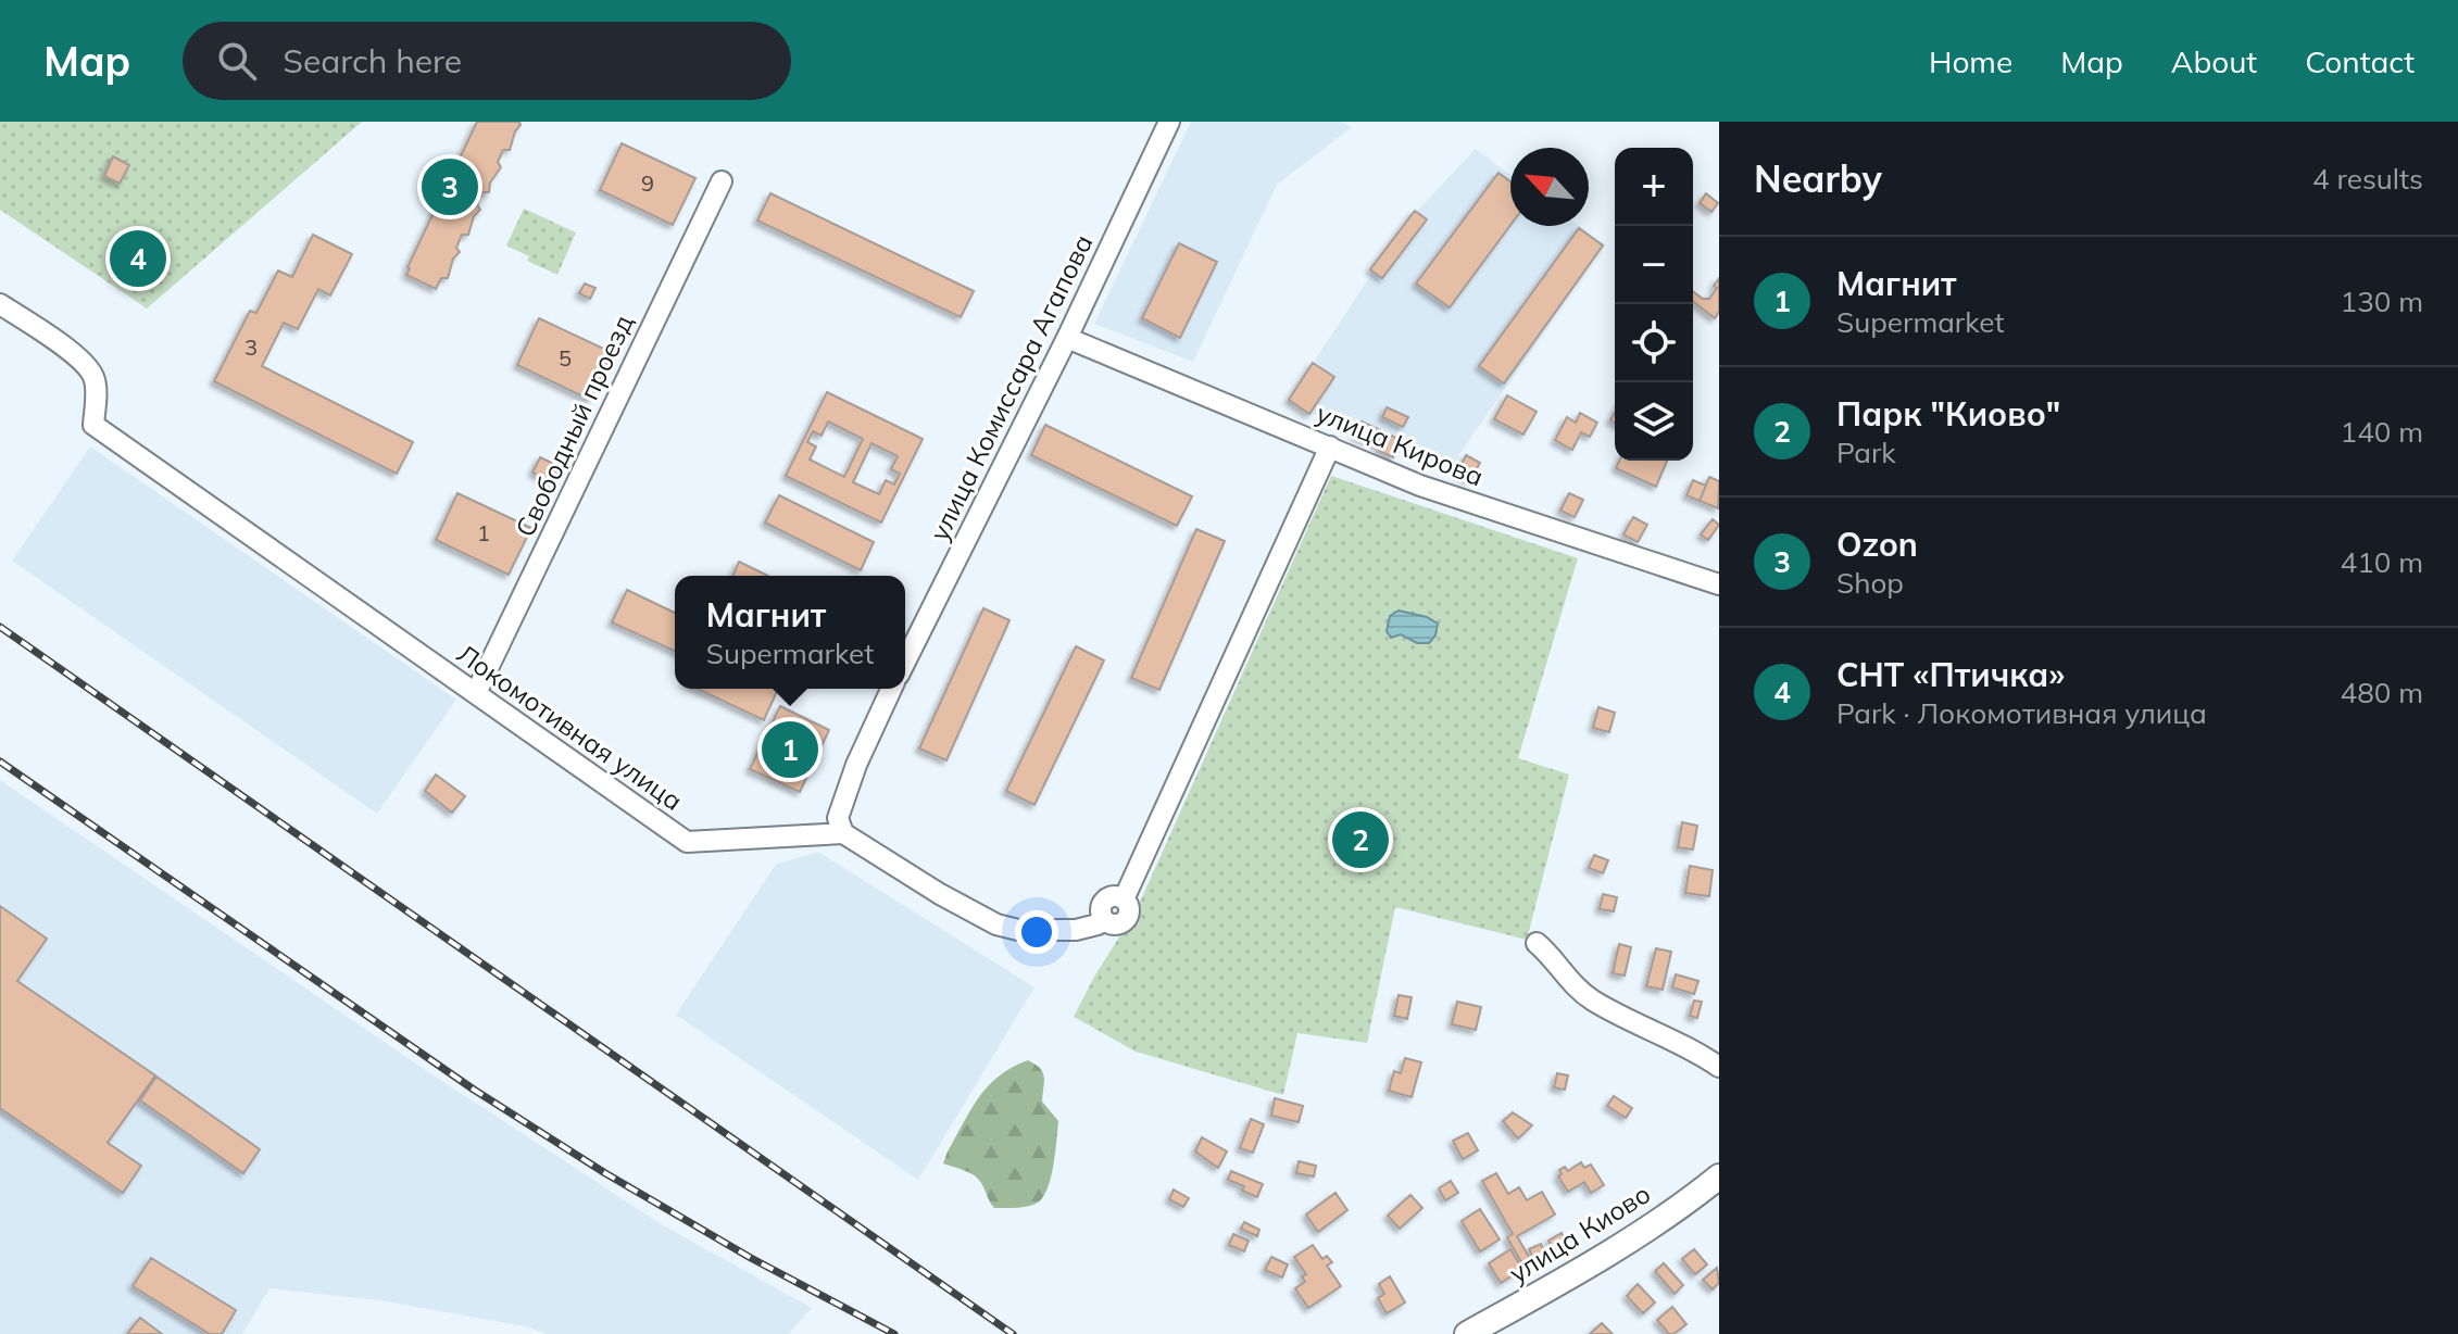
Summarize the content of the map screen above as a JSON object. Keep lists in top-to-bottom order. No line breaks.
{"streets":{"main road":["улица Киово"],"street":["улица Комиссара Агапова","Свободный проезд","улица Кирова","Локомотивная улица"]},"crossings":[["улица Комиссара Агапова","улица Кирова"],["Свободный проезд","Локомотивная улица"]],"house_numbers":["9","3","5","1"],"north":"top left","page":{"header":"Map","search":"Search here","nav":["Home","Map","About","Contact"],"heading":["Nearby","4 results"],"map_buttons":["+","−"],"pins":["3","4","1","2"],"list":[{"mark":"1","name":"Магнит","note":"Supermarket","value":"130 m"},{"mark":"2","name":"Парк \"Киово\"","note":"Park","value":"140 m"},{"mark":"3","name":"Ozon","note":"Shop","value":"410 m"},{"mark":"4","name":"СНТ «Птичка»","note":"Park · Локомотивная улица","value":"480 m"}],"popup":["Магнит","Supermarket"]}}
